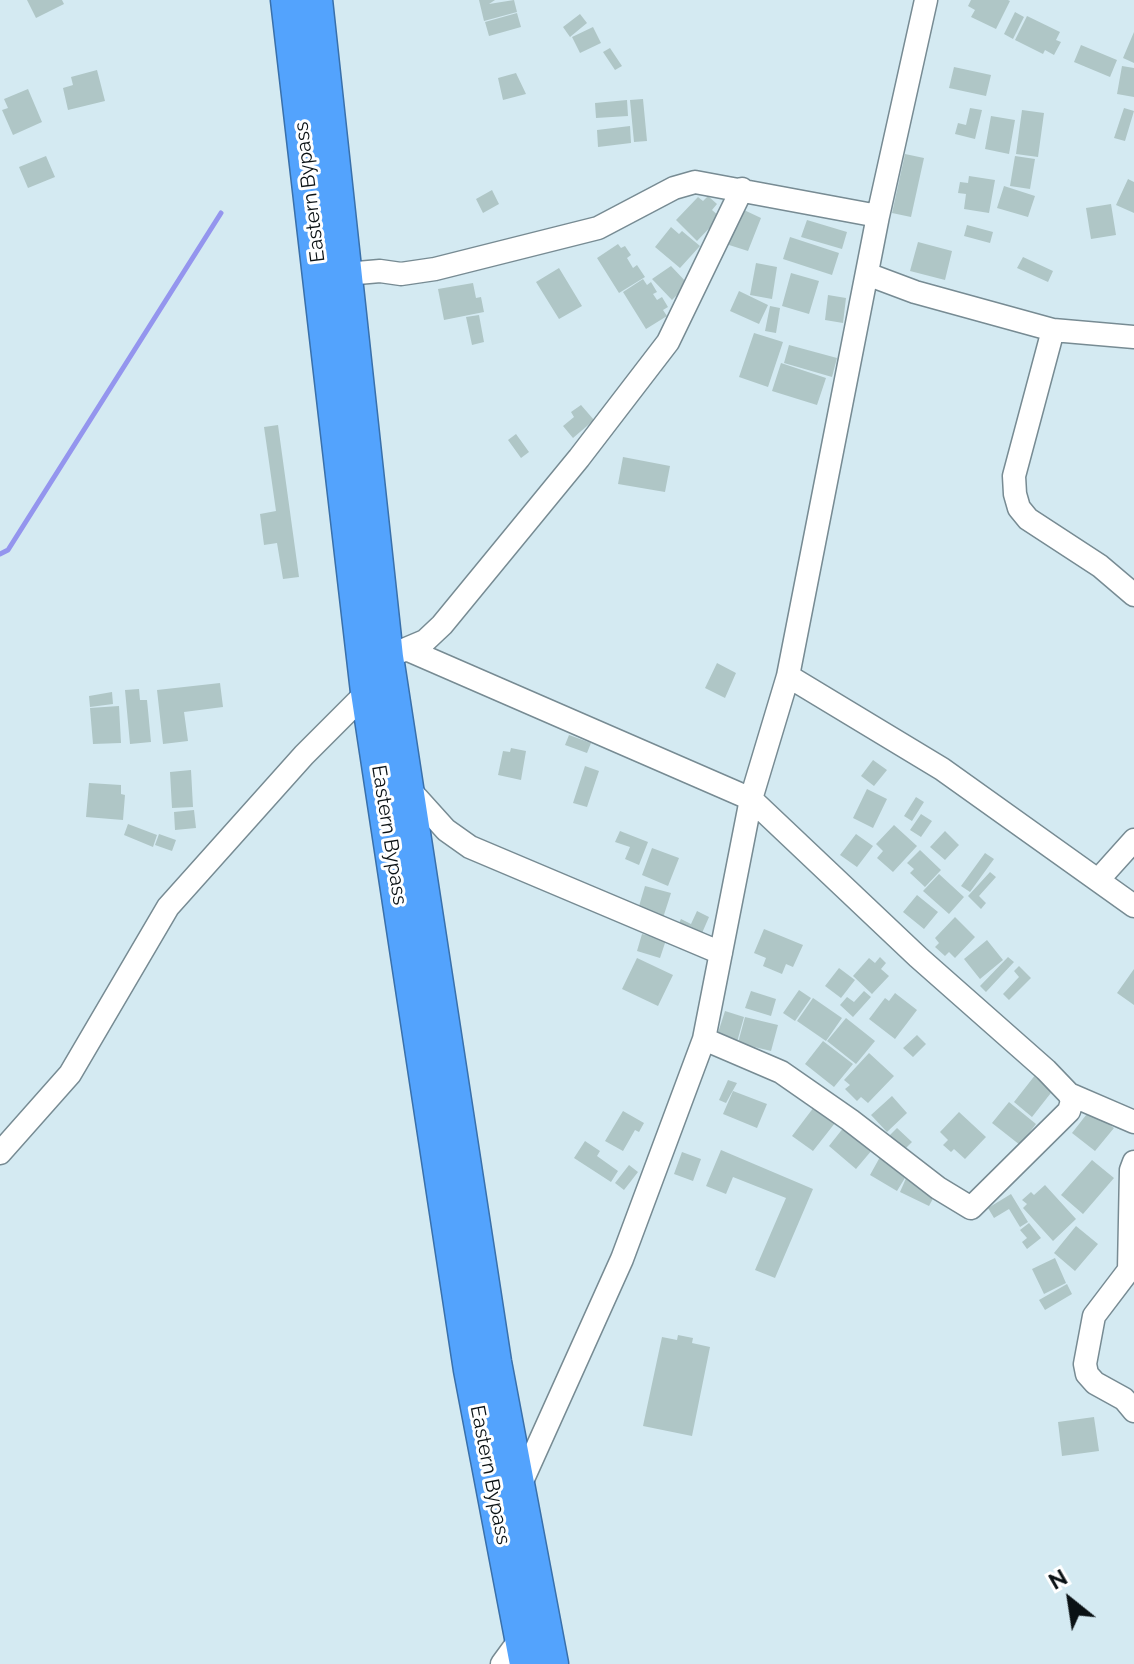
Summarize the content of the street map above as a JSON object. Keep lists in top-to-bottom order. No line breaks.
{"streets":{"highway":["Eastern Bypass"]},"north":"top left"}
